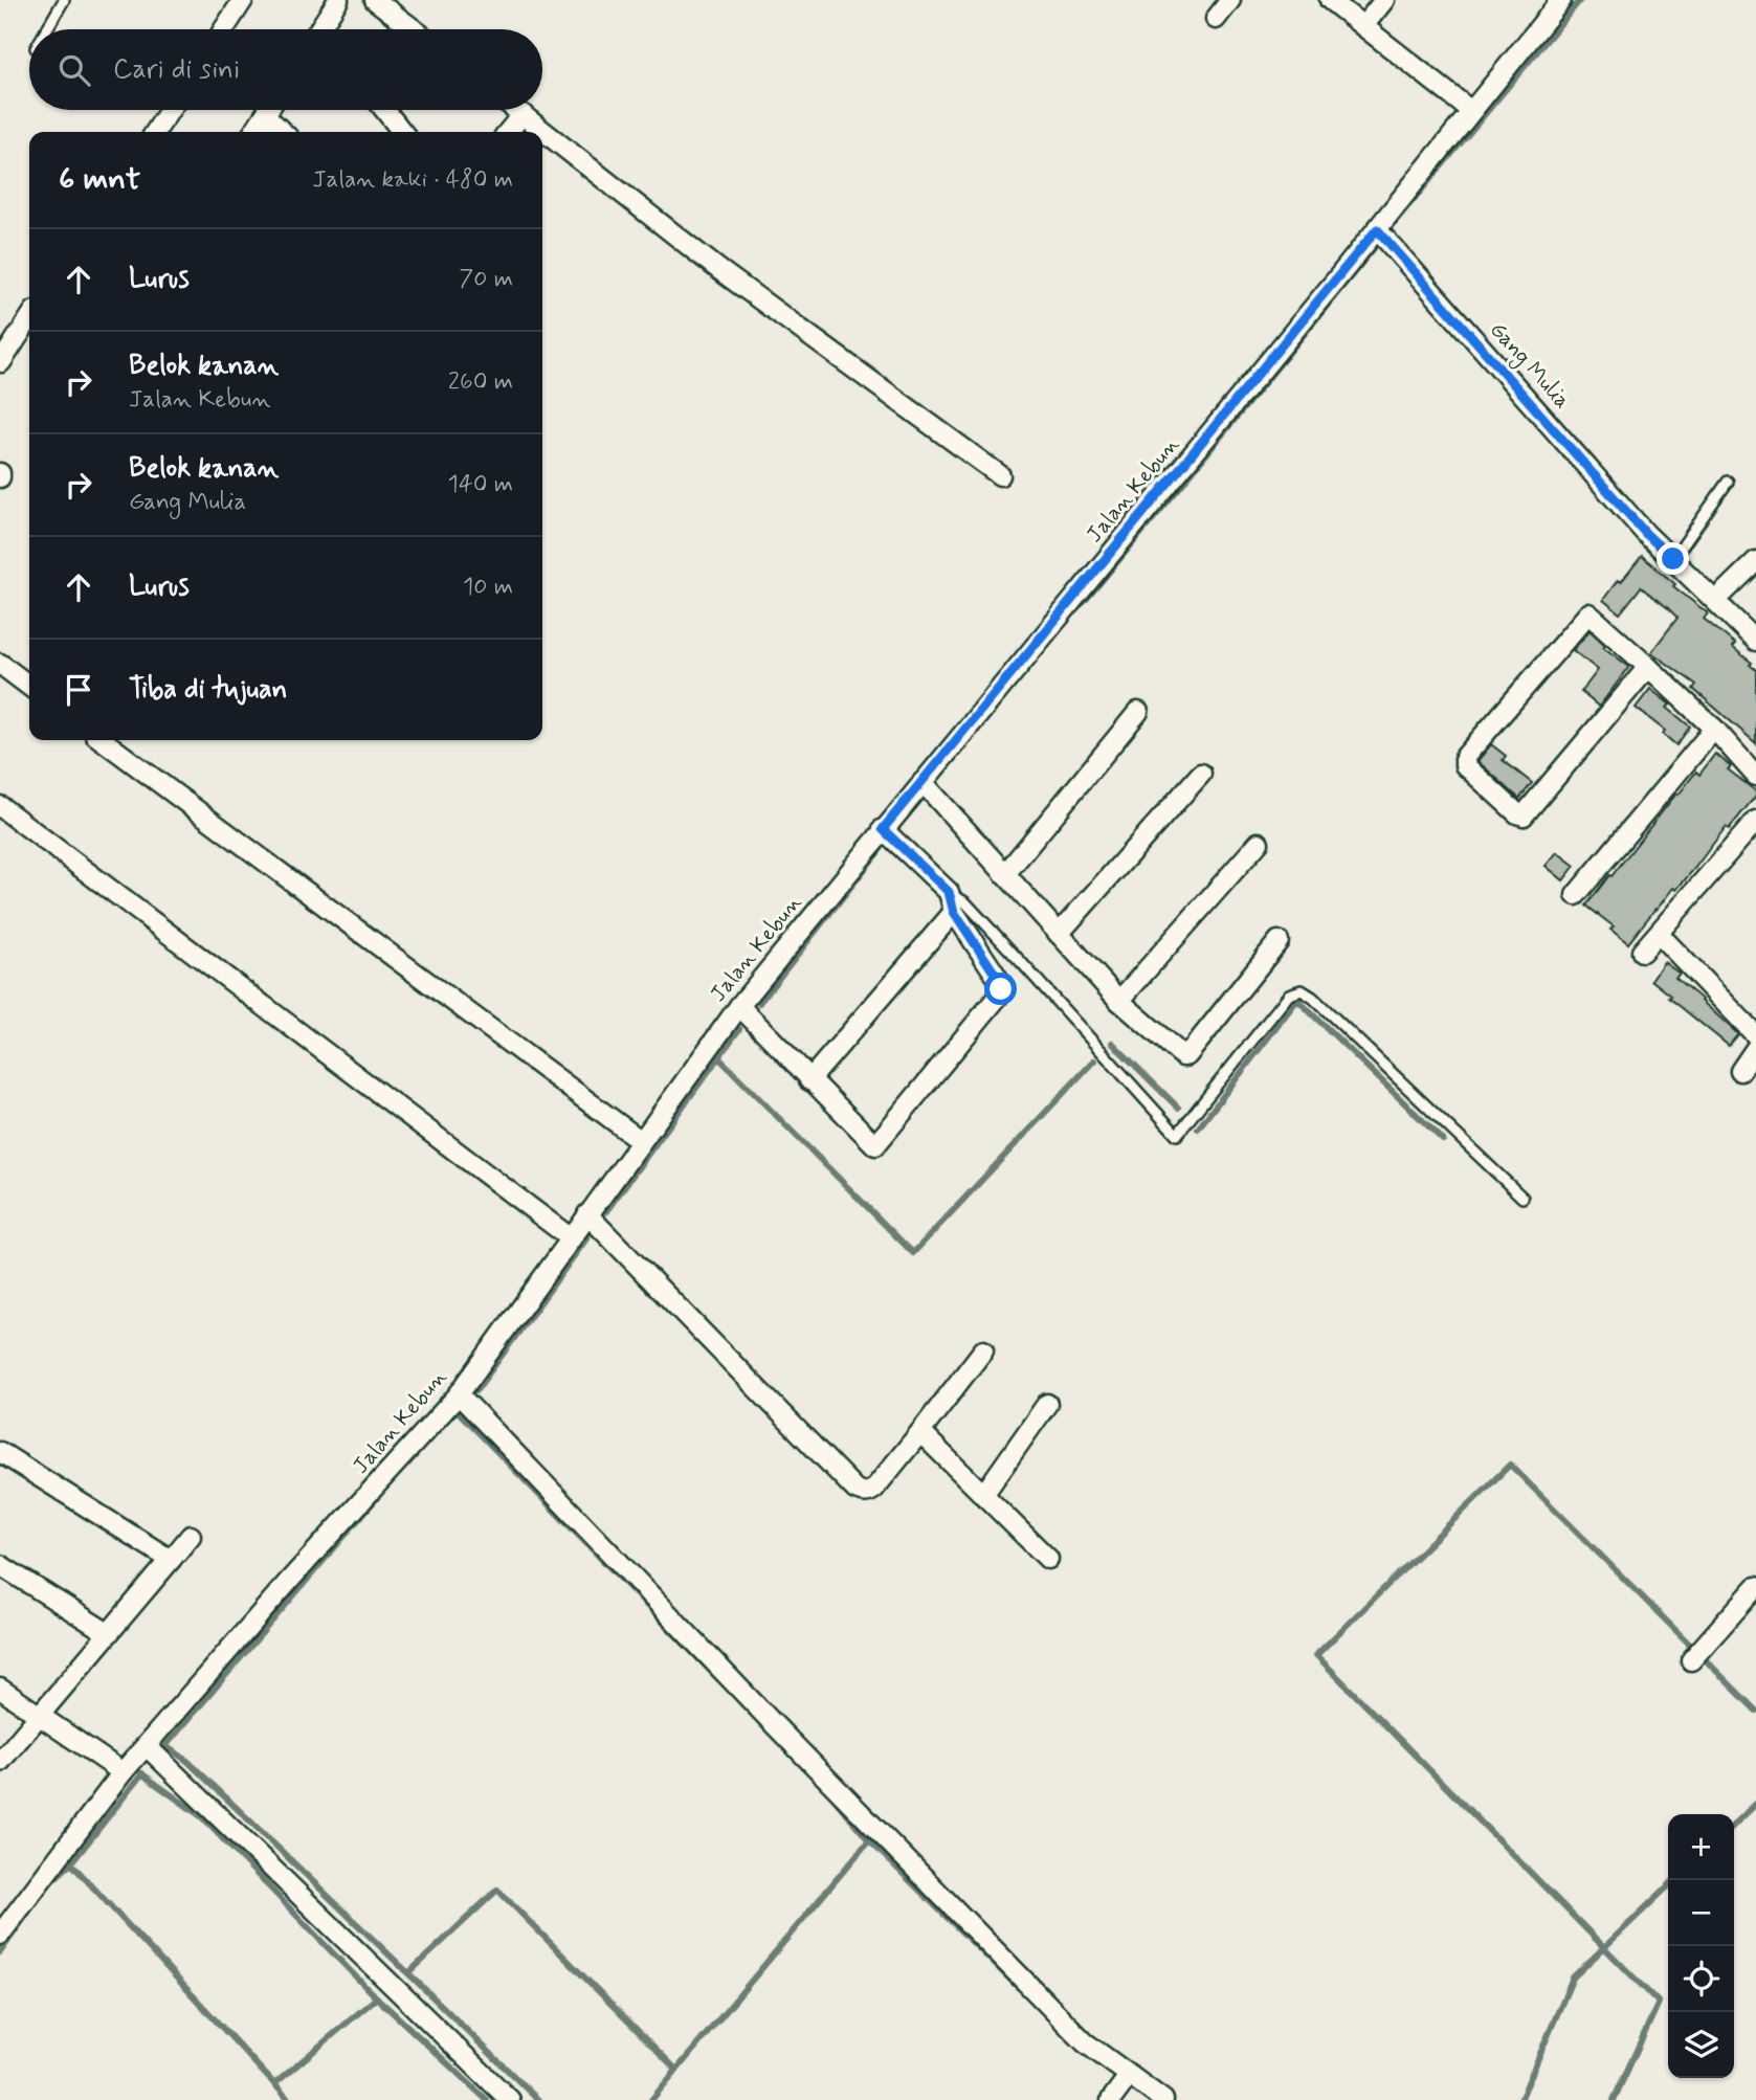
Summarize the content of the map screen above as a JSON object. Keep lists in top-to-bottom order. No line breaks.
{"streets":{"street":["Gang Mulia","Jalan Kebun"]},"crossings":[["Gang Mulia","Jalan Kebun"]],"page":{"search":"Cari di sini","heading":["6 mnt","Jalan kaki · 480 m"],"list":[["Lurus","70 m"],["Belok kanan","Jalan Kebun","260 m"],["Belok kanan","Gang Mulia","140 m"],["Lurus","10 m"],"Tiba di tujuan"],"map_buttons":["+","−"]}}
